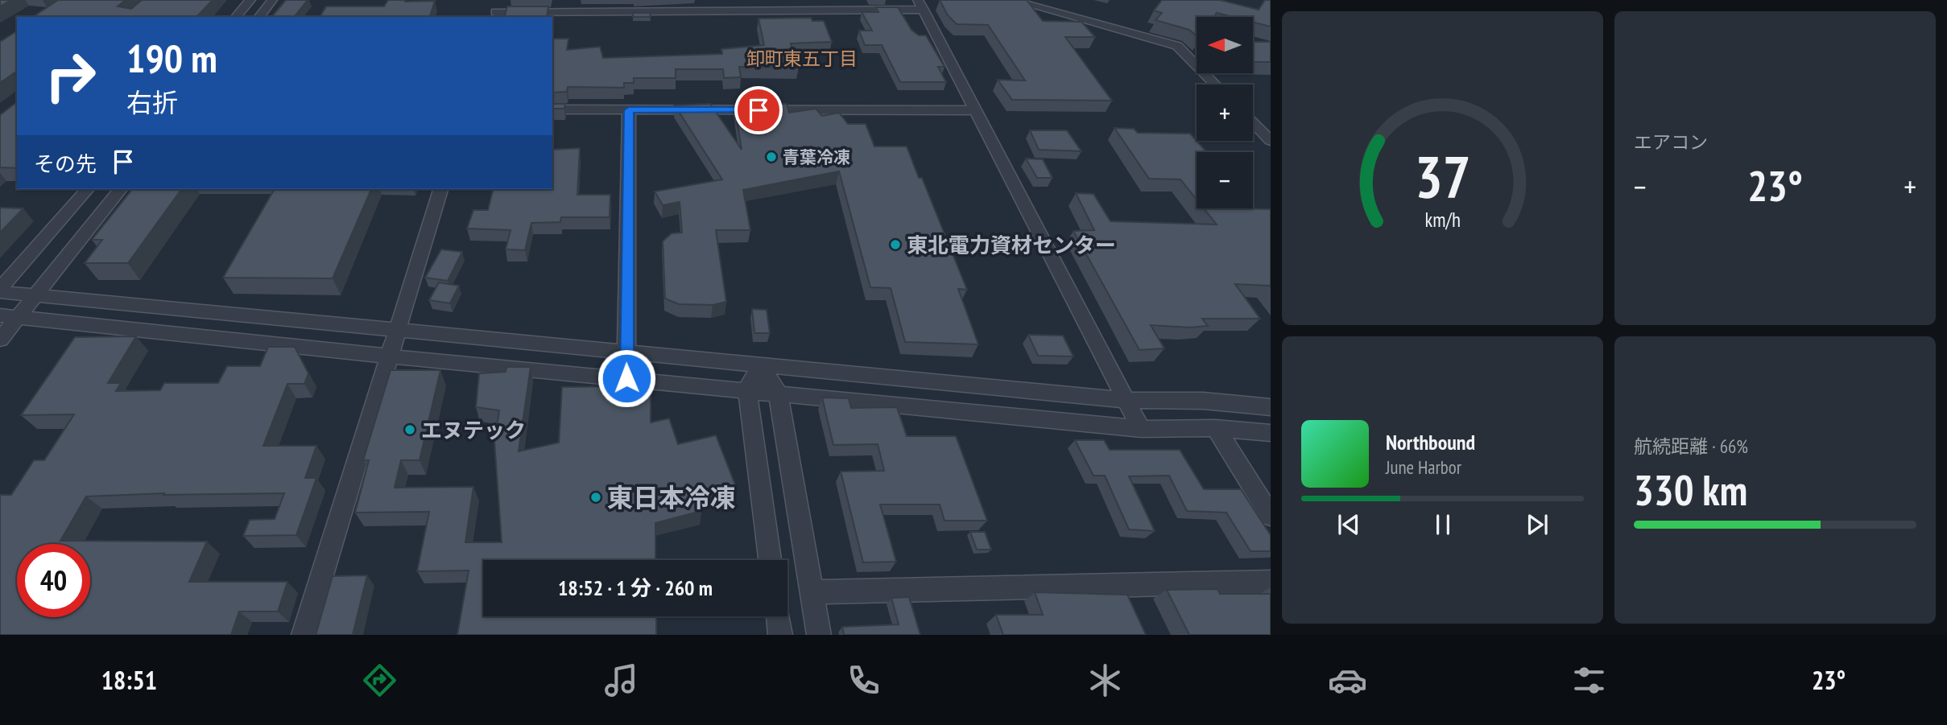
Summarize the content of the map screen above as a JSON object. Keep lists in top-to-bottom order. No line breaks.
{"districts":["卸町東五丁目"],"places":["青葉冷凍","東北電力資材センター","エヌテック","東日本冷凍"],"north":"left","page":{"tile":["エアコン",["航続距離 · 66%","330 km"]],"map_buttons":["+","−"],"turn":["190 m","右折"],"then":"その先","heat":["−","23°","+"],"song":["Northbound","June Harbor"],"limit":"40","trip":"18:52 · 1 分 · 260 m","tabs":["18:51","23°"],"gauge":["37","km/h"]}}
